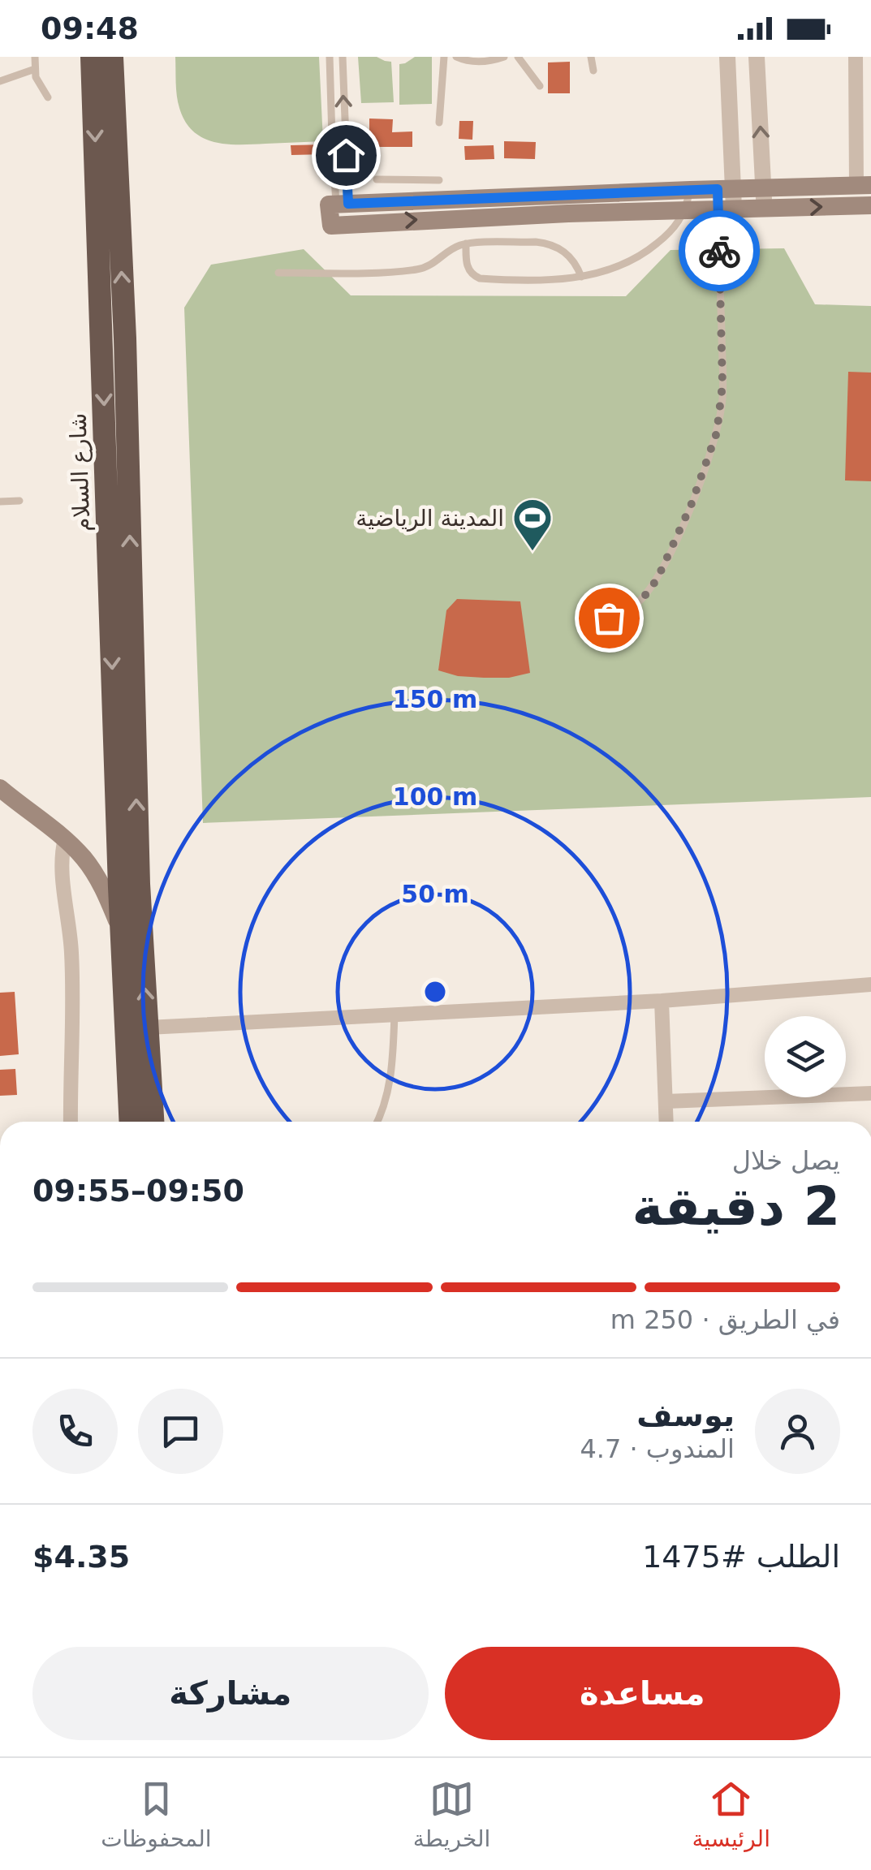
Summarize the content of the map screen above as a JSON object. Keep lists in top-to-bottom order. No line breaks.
{"streets":{"highway":["شارع السلام"]},"places":{"sports":["المدينة الرياضية"]},"page":{"status":"09:48","heading":["2 دقيقة","يصل خلال","09:50–09:55"],"panel":["يوسف","المندوب · 4.7","الطلب #1475","$4.35"],"bar":"في الطريق · 250 m","buttons":["مساعدة","مشاركة"],"tabs":["الرئيسية","الخريطة","المحفوظات"]},"rings":["150 m","100 m","50 m"]}
